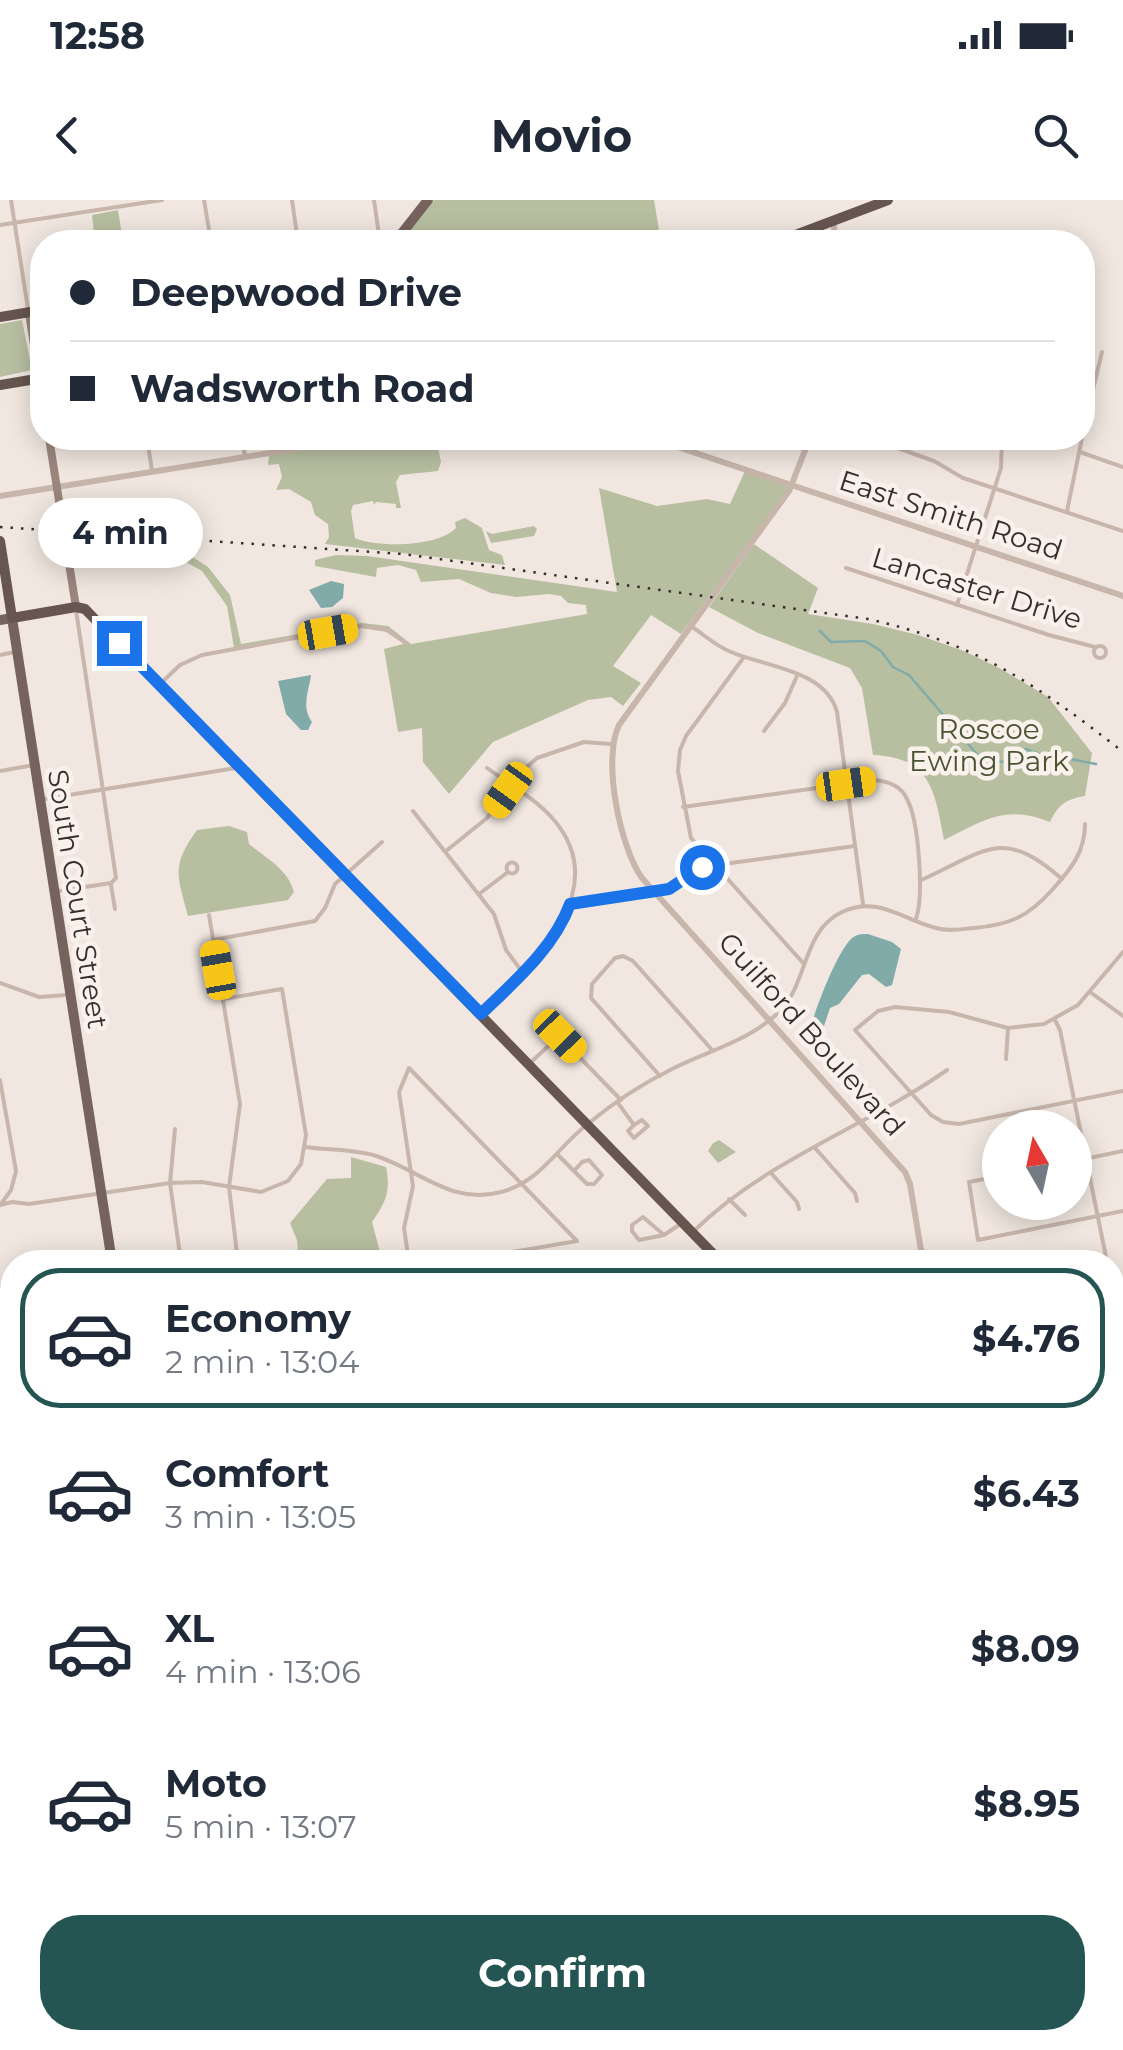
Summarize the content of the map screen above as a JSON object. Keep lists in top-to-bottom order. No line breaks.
{"streets":{"highway":["South Court Street"],"street":["East Smith Road","Lancaster Drive","Guilford Boulevard"]},"parks":["Roscoe Ewing Park"],"north":"top","page":{"status":"12:58","header":"Movio","banner":["Deepwood Drive","Wadsworth Road"],"bubble":"4 min","list":[{"name":"Economy","note":"2 min · 13:04","value":"$4.76"},{"name":"Comfort","note":"3 min · 13:05","value":"$6.43"},{"name":"XL","note":"4 min · 13:06","value":"$8.09"},{"name":"Moto","note":"5 min · 13:07","value":"$8.95"}],"buttons":"Confirm"}}
